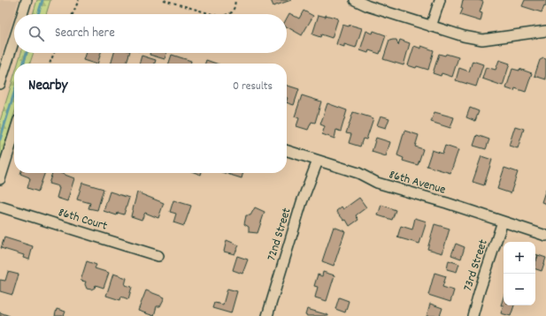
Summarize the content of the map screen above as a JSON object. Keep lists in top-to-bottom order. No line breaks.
{"streets":{"street":["86th Avenue","86th Court","72nd Street","73rd Street"]},"crossings":[["86th Avenue","72nd Street"],["86th Avenue","73rd Street"]],"page":{"search":"Search here","heading":["Nearby","0 results"],"map_buttons":["+","−"]}}
